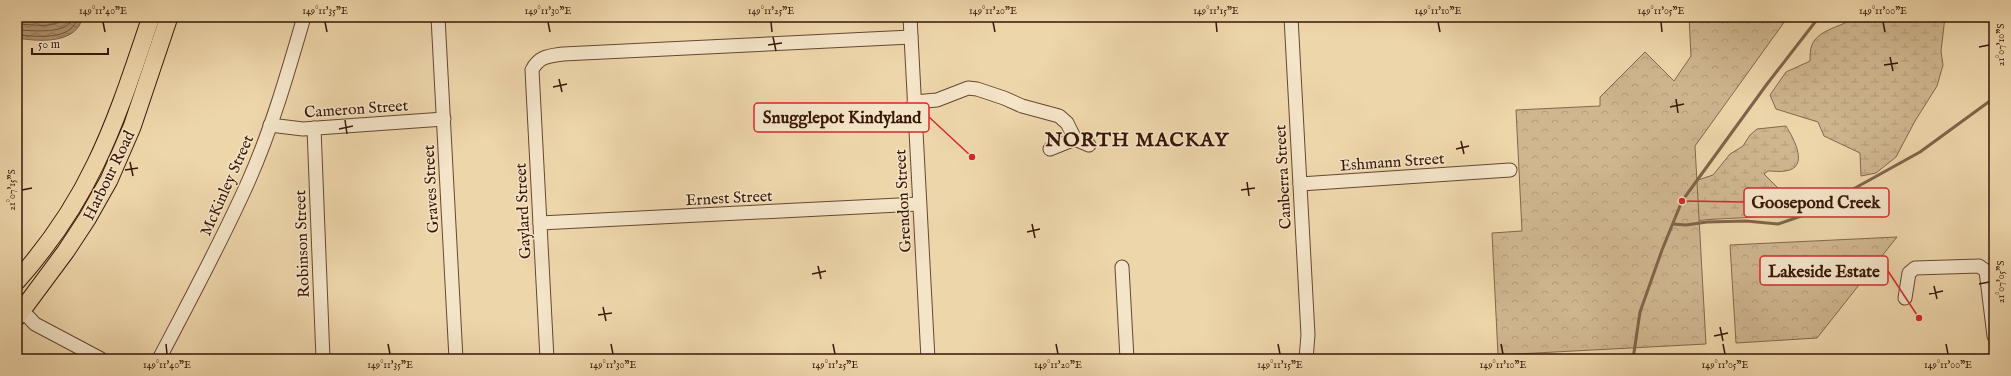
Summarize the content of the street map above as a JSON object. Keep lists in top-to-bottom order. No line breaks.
{"streets":{"main road":["Harbour Road"],"street":["Cameron Street","Eshmann Street","Canberra Street","McKinley Street","Graves Street","Ernest Street","Grendon Street","Gaylard Street","Robinson Street"]},"crossings":[["Cameron Street","McKinley Street"],["Cameron Street","Graves Street"],["Cameron Street","Robinson Street"],["Eshmann Street","Canberra Street"],["Ernest Street","Grendon Street"],["Ernest Street","Gaylard Street"],["Grendon Street","Gaylard Street"]],"districts":["NORTH MACKAY"],"places":["Snugglepot Kindyland","Goosepond Creek","Lakeside Estate"],"scale_bar":"50 m","coordinates":["149°11'40\"E","149°11'35\"E","149°11'30\"E","149°11'25\"E","149°11'20\"E","149°11'15\"E","149°11'10\"E","149°11'05\"E","149°11'00\"E","21°07'10\"S","21°07'15\"S","21°07'05\"S"]}
